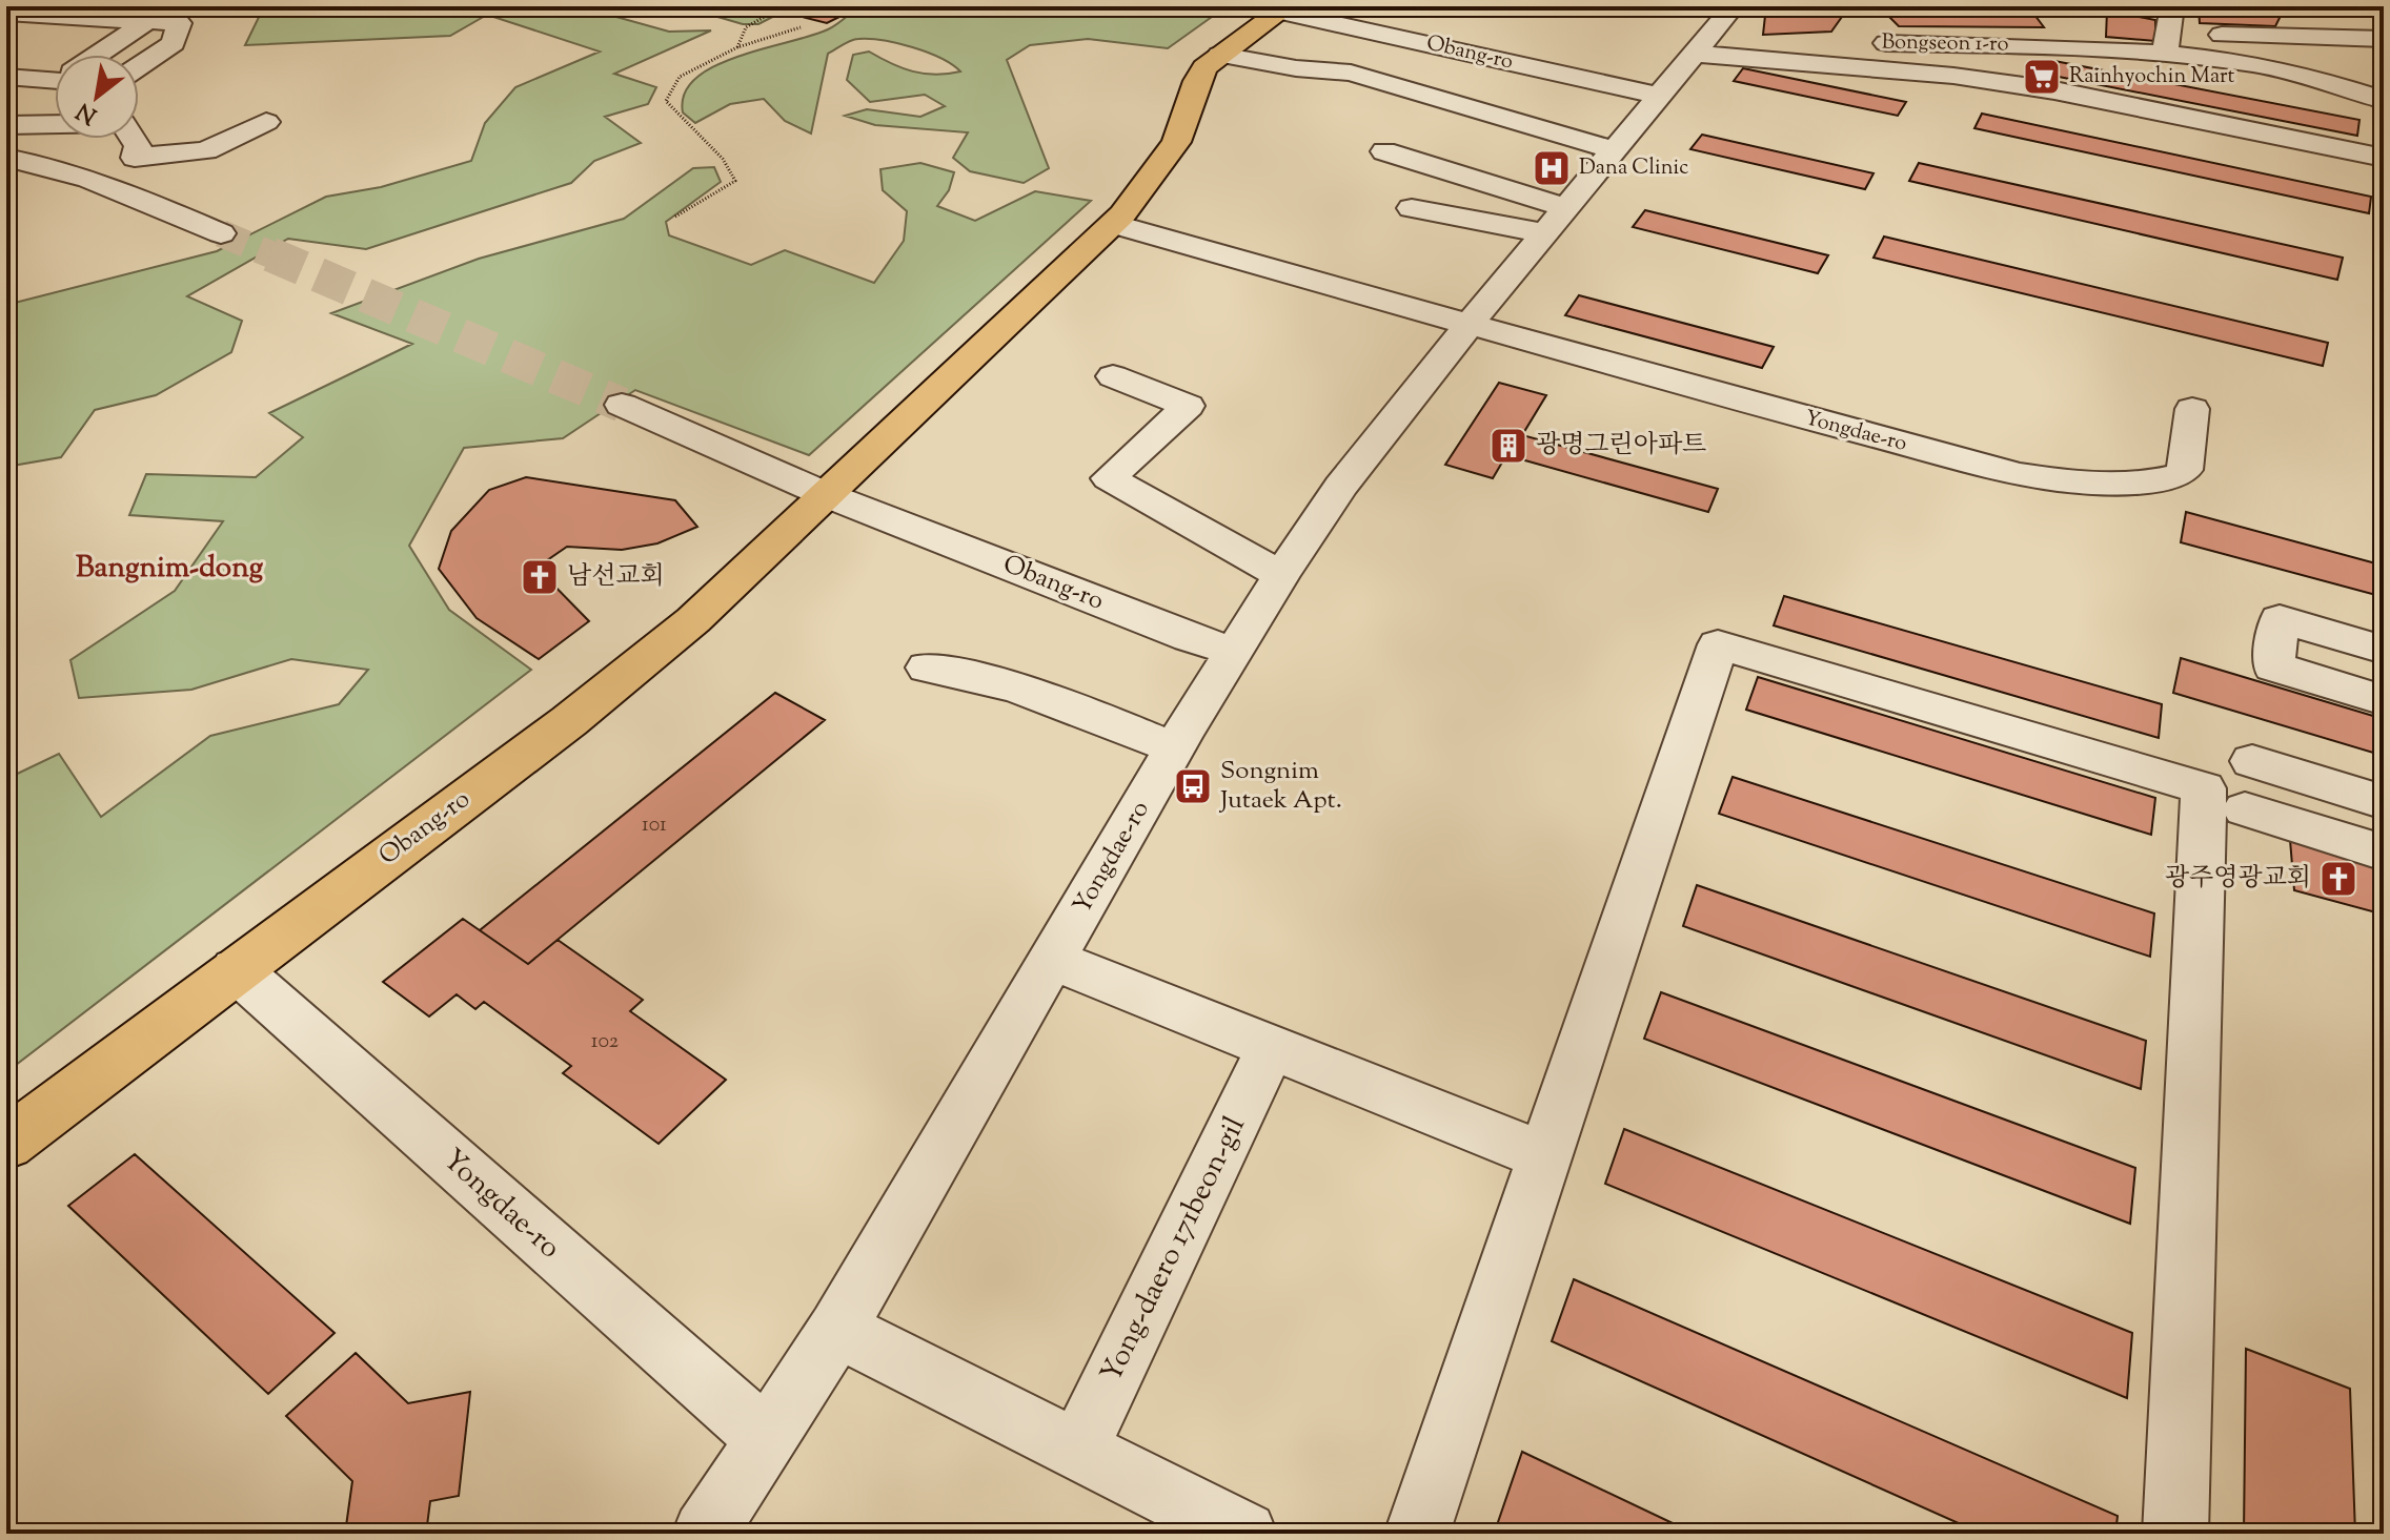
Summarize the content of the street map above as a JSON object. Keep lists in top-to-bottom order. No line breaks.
{"streets":{"main road":["Obang-ro"],"street":["Bongseon 1-ro","Yongdae-ro","Yong-daero 171beon-gil"]},"crossings":[["Bongseon 1-ro","Yongdae-ro"],["Obang-ro","Yongdae-ro"]],"districts":["Bangnim-dong"],"places":{"supermarket":["Rainhyochin Mart"],"hospital":["Dana Clinic"],"building":["광명그린아파트"],"church":["남선교회","광주영광교회"],"bus stop":["Songnim Jutaek Apt."]},"house_numbers":["101","102"],"north":"bottom left"}
